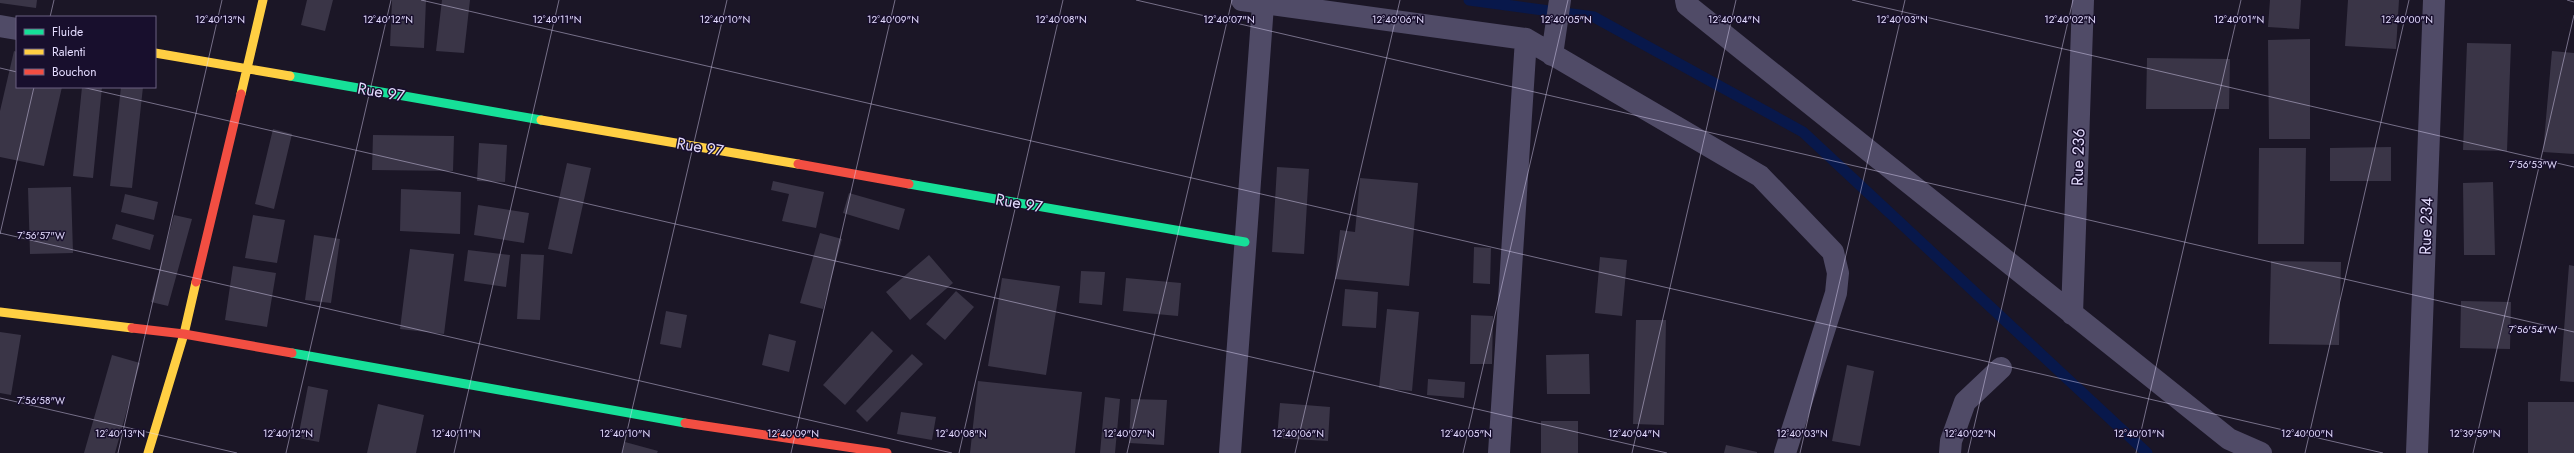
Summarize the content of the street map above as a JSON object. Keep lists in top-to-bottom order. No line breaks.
{"streets":{"street":["Rue 97","Rue 236","Rue 234"]},"legend":["Fluide","Ralenti","Bouchon"],"coordinates":["12°40'13\"N","12°40'12\"N","12°40'11\"N","12°40'10\"N","12°40'09\"N","12°40'08\"N","12°40'07\"N","12°40'06\"N","12°40'05\"N","12°40'04\"N","12°40'03\"N","12°40'02\"N","12°40'01\"N","12°40'00\"N","7°56'53\"W","7°56'57\"W","7°56'54\"W","7°56'58\"W","12°39'59\"N"]}
